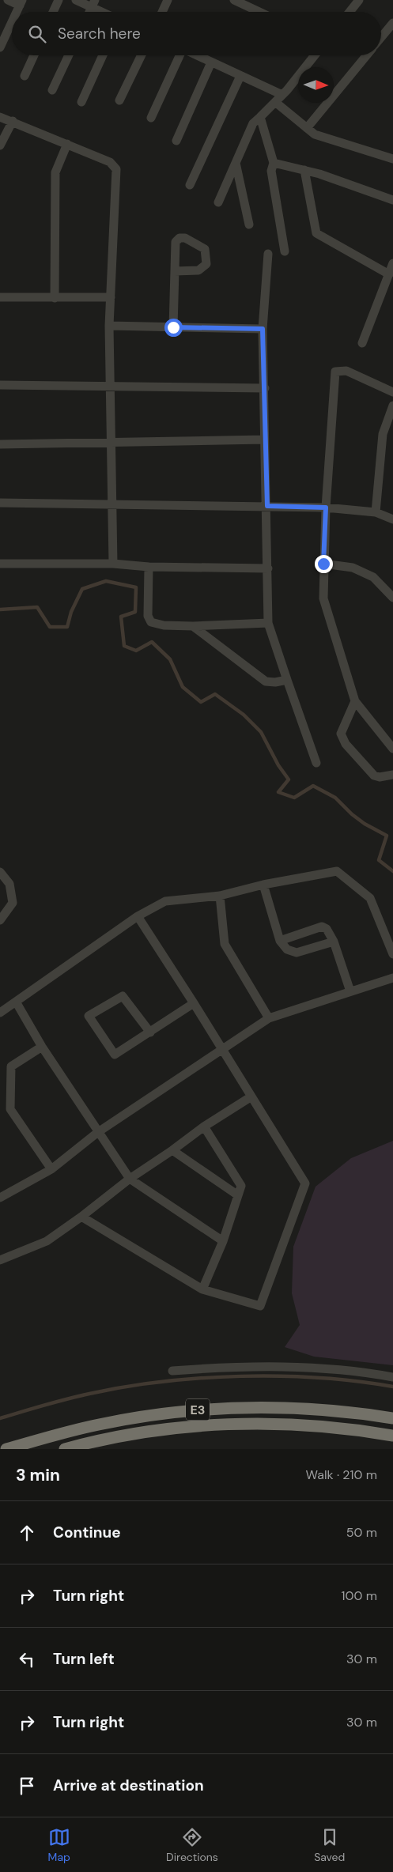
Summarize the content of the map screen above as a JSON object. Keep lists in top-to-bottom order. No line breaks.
{"streets":{"highway":["E3"]},"north":"right","page":{"search":"Search here","heading":["3 min","Walk · 210 m"],"list":[["Continue","50 m"],["Turn right","100 m"],["Turn left","30 m"],["Turn right","30 m"],"Arrive at destination"],"nav":["Map","Directions","Saved"]}}
